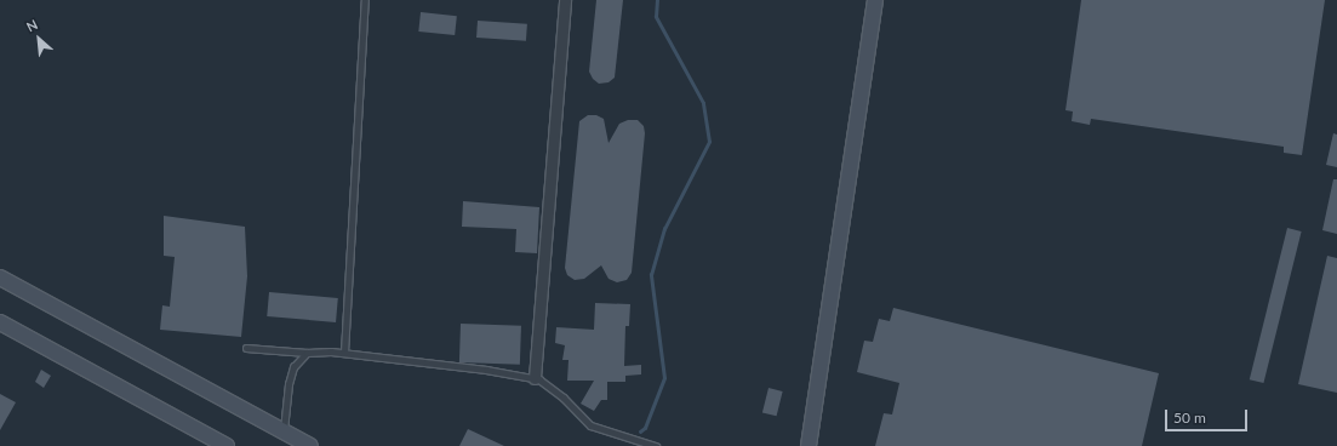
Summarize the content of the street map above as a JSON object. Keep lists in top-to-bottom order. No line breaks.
{"scale_bar":"50 m","north":"top left"}
